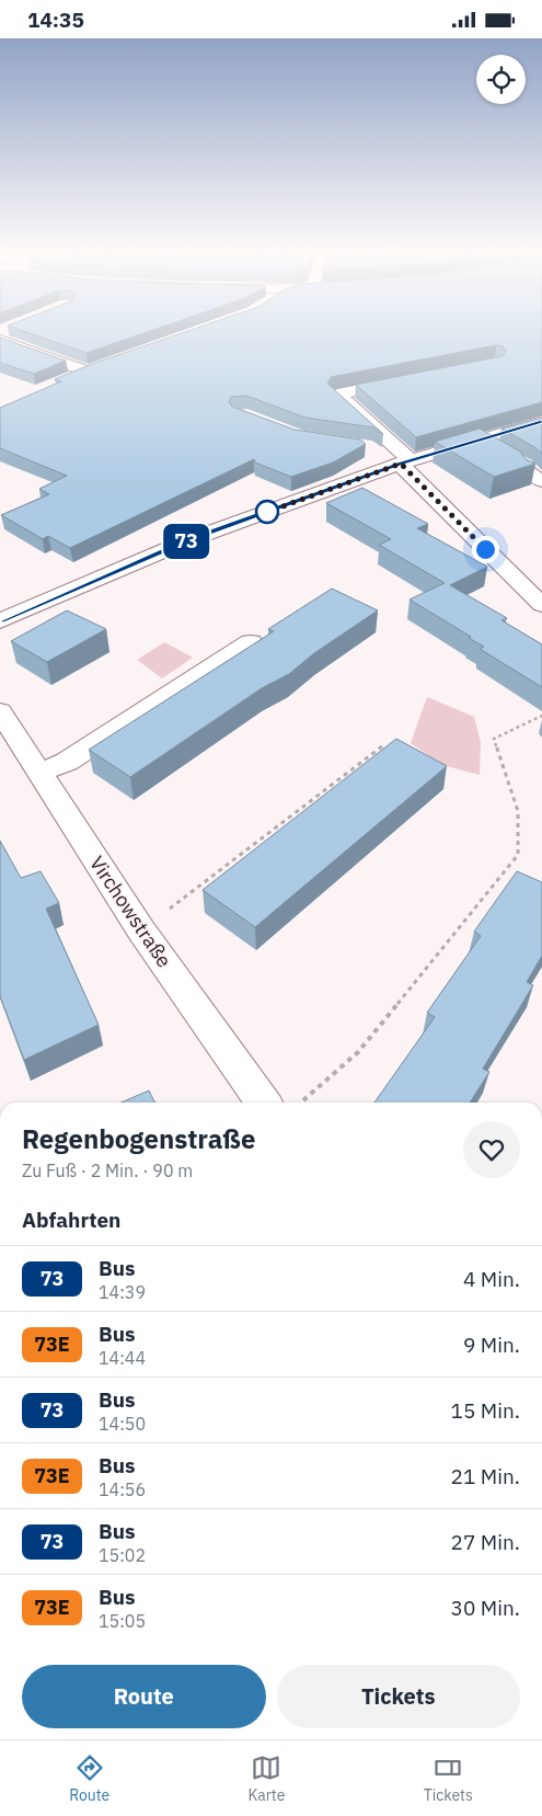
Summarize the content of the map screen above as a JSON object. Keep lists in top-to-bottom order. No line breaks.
{"streets":{"street":["Virchowstraße"]},"lines":["bus line 73"],"page":{"status":"14:35","on_map":"73","heading":[["Regenbogenstraße","Zu Fuß · 2 Min. · 90 m"],"Abfahrten"],"list":[{"mark":"73","name":"Bus","note":"14:39","value":"4 Min."},{"mark":"73E","name":"Bus","note":"14:44","value":"9 Min."},{"mark":"73","name":"Bus","note":"14:50","value":"15 Min."},{"mark":"73E","name":"Bus","note":"14:56","value":"21 Min."},{"mark":"73","name":"Bus","note":"15:02","value":"27 Min."},{"mark":"73E","name":"Bus","note":"15:05","value":"30 Min."}],"buttons":["Route","Tickets"],"tabs":["Route","Karte","Tickets"]}}
